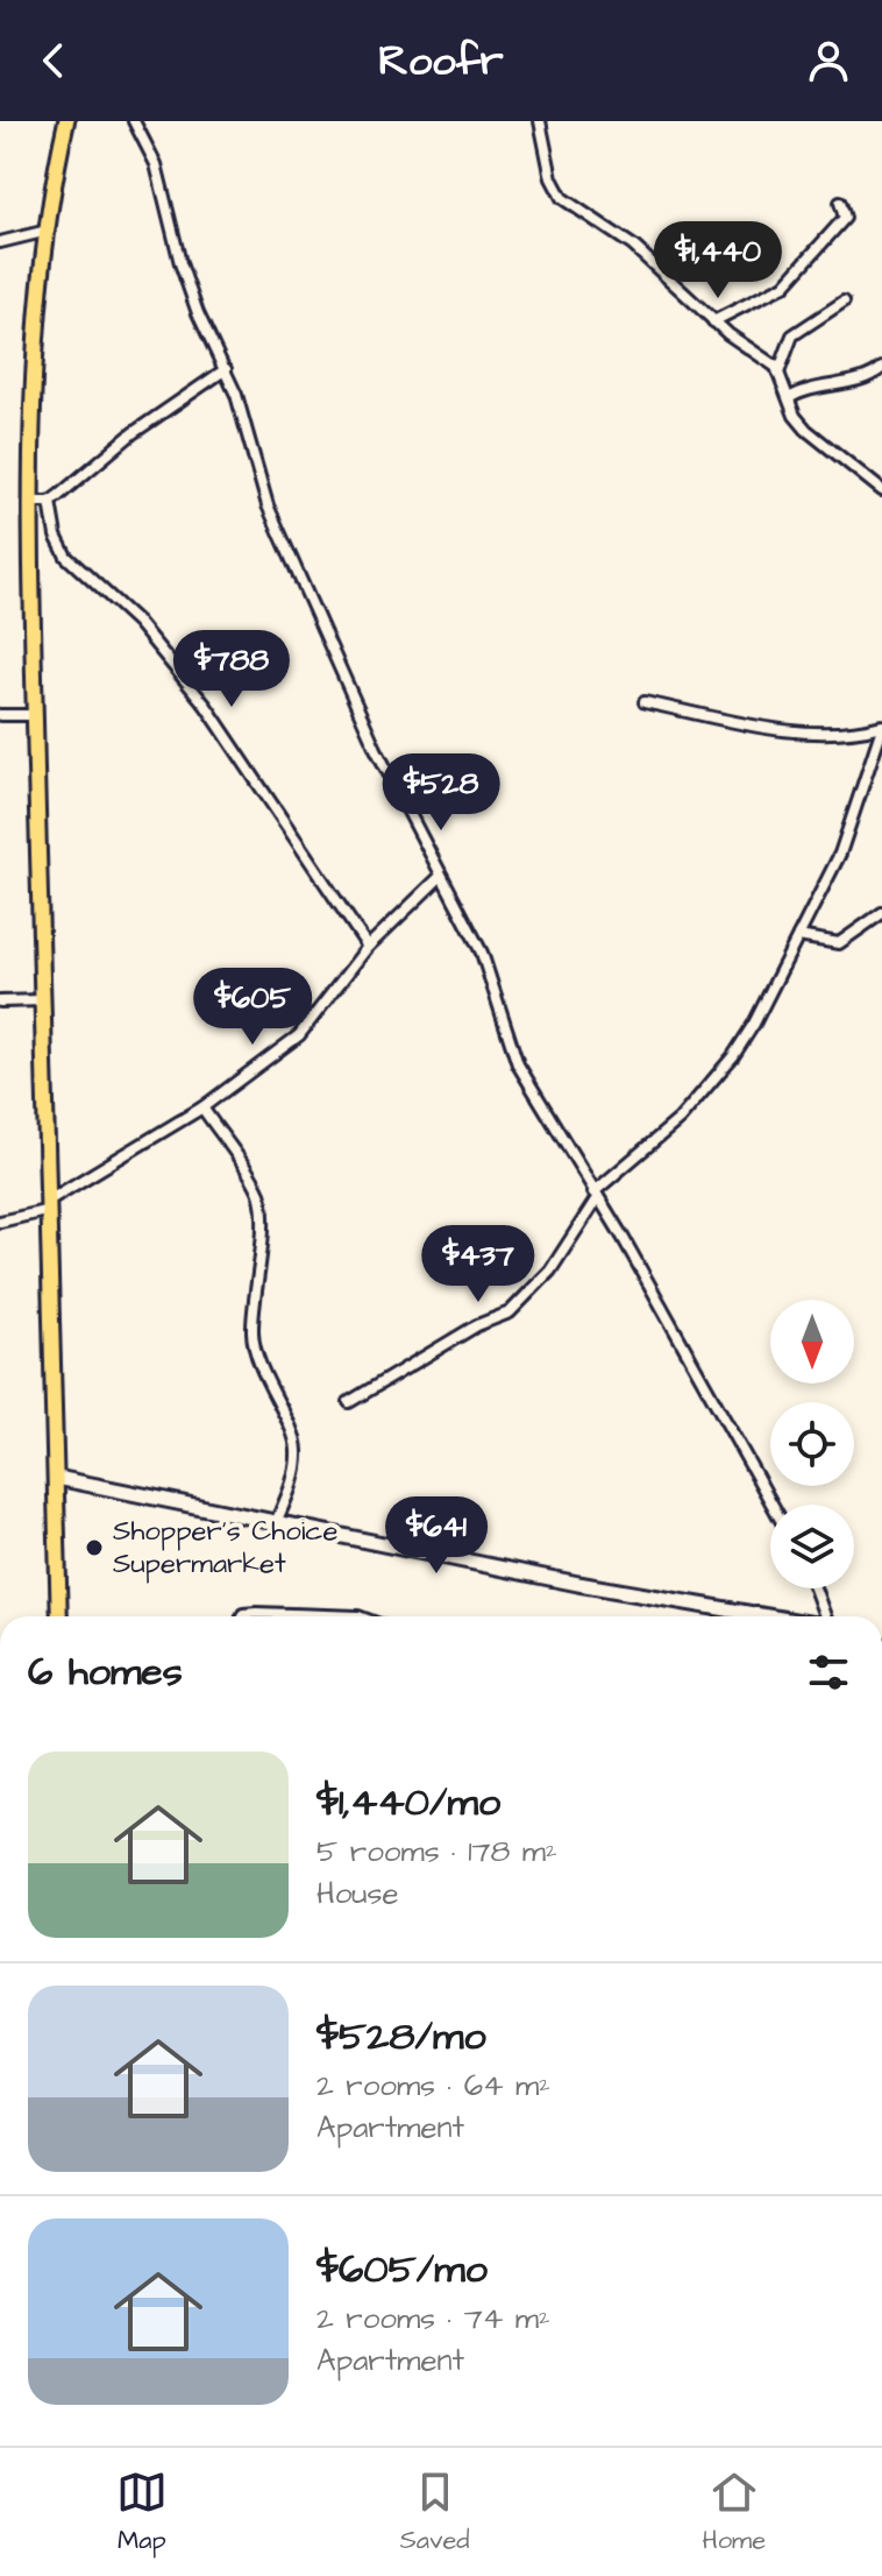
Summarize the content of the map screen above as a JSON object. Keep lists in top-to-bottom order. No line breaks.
{"places":["Shopper's Choice Supermarket"],"north":"bottom","page":{"header":"Roofr","price":["$1,440","$788","$528","$605","$437","$641"],"heading":"6 homes","list":[{"name":"$1,440/mo","note":"5 rooms · 178 m² · House"},{"name":"$528/mo","note":"2 rooms · 64 m² · Apartment"},{"name":"$605/mo","note":"2 rooms · 74 m² · Apartment"}],"tabs":["Map","Saved","Home"]}}
